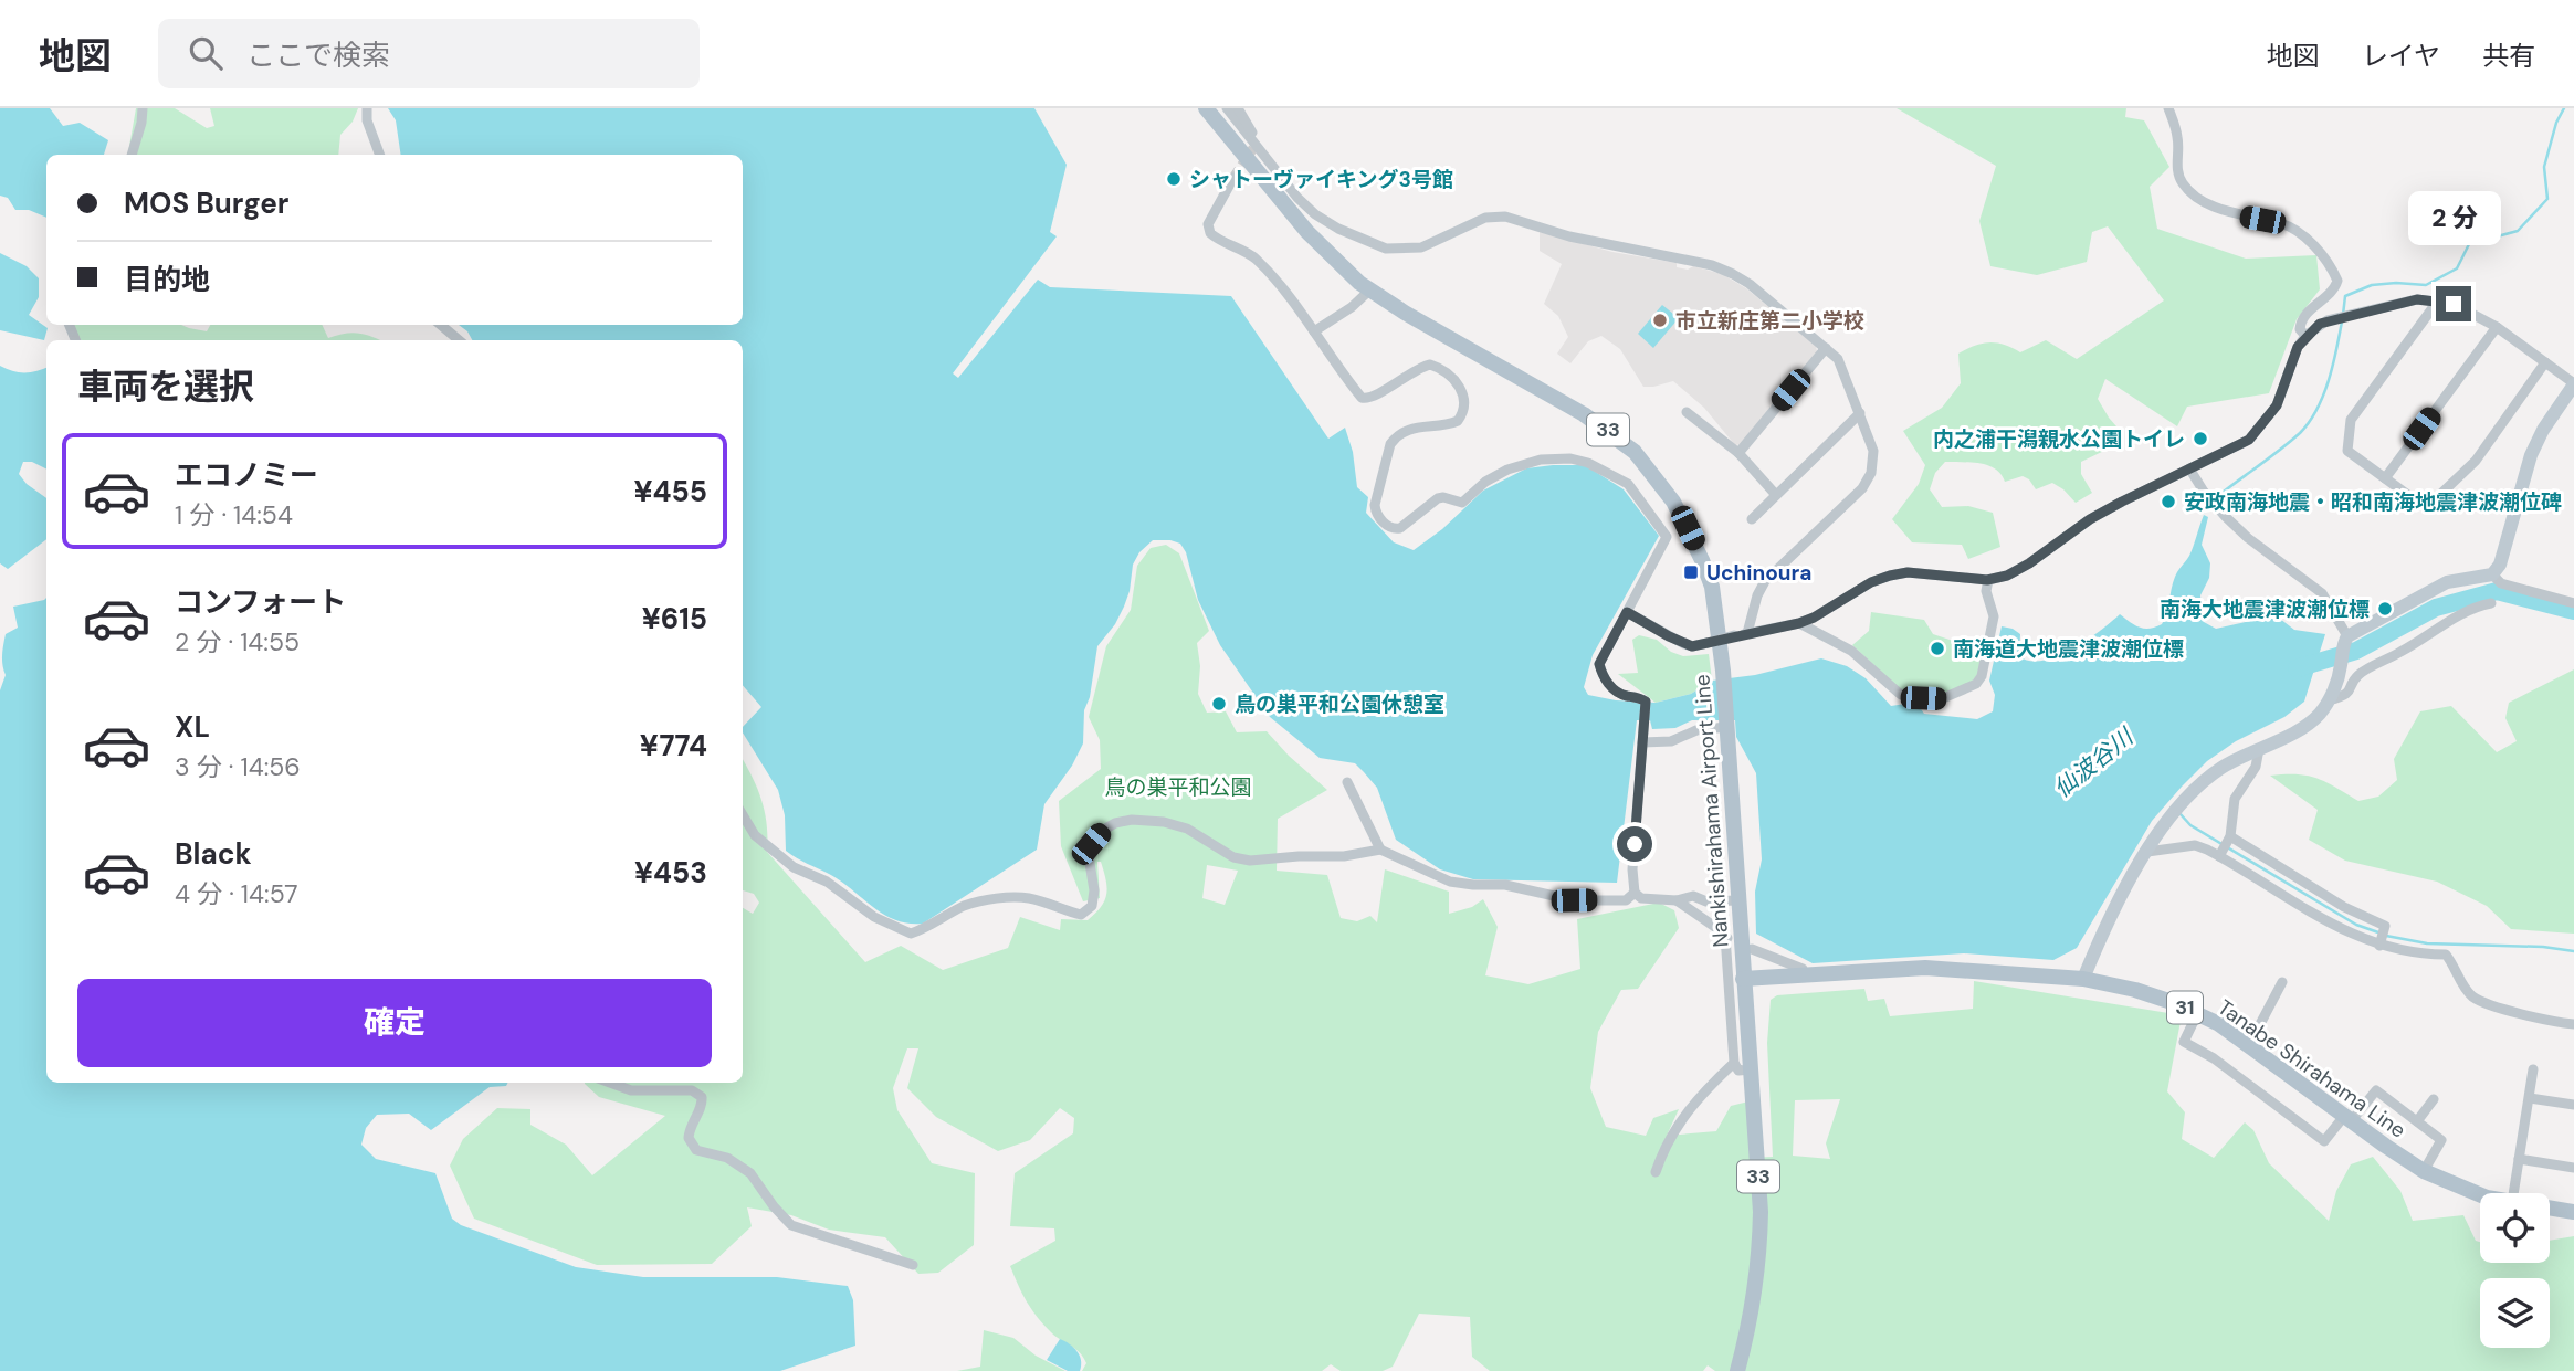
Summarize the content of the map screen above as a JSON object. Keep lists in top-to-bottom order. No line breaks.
{"streets":{"main road":["33","Nankishirahama Airport Line","31","Tanabe Shirahama Line"]},"crossings":[["Nankishirahama Airport Line","Tanabe Shirahama Line"]],"water":["仙波谷川"],"parks":["鳥の巣平和公園"],"places":{"other":["シャトーヴァイキング3号館","市立新庄第二小学校","内之浦干潟親水公園トイレ","安政南海地震・昭和南海地震津波潮位碑","南海大地震津波潮位標","南海道大地震津波潮位標","鳥の巣平和公園休憩室"],"transit":["Uchinoura"]},"page":{"header":"地図","search":"ここで検索","nav":["地図","レイヤ","共有"],"banner":["MOS Burger","目的地"],"bubble":"2 分","heading":"車両を選択","list":[{"name":"エコノミー","note":"1 分 · 14:54","value":"¥455"},{"name":"コンフォート","note":"2 分 · 14:55","value":"¥615"},{"name":"XL","note":"3 分 · 14:56","value":"¥774"},{"name":"Black","note":"4 分 · 14:57","value":"¥453"}],"buttons":"確定"}}
